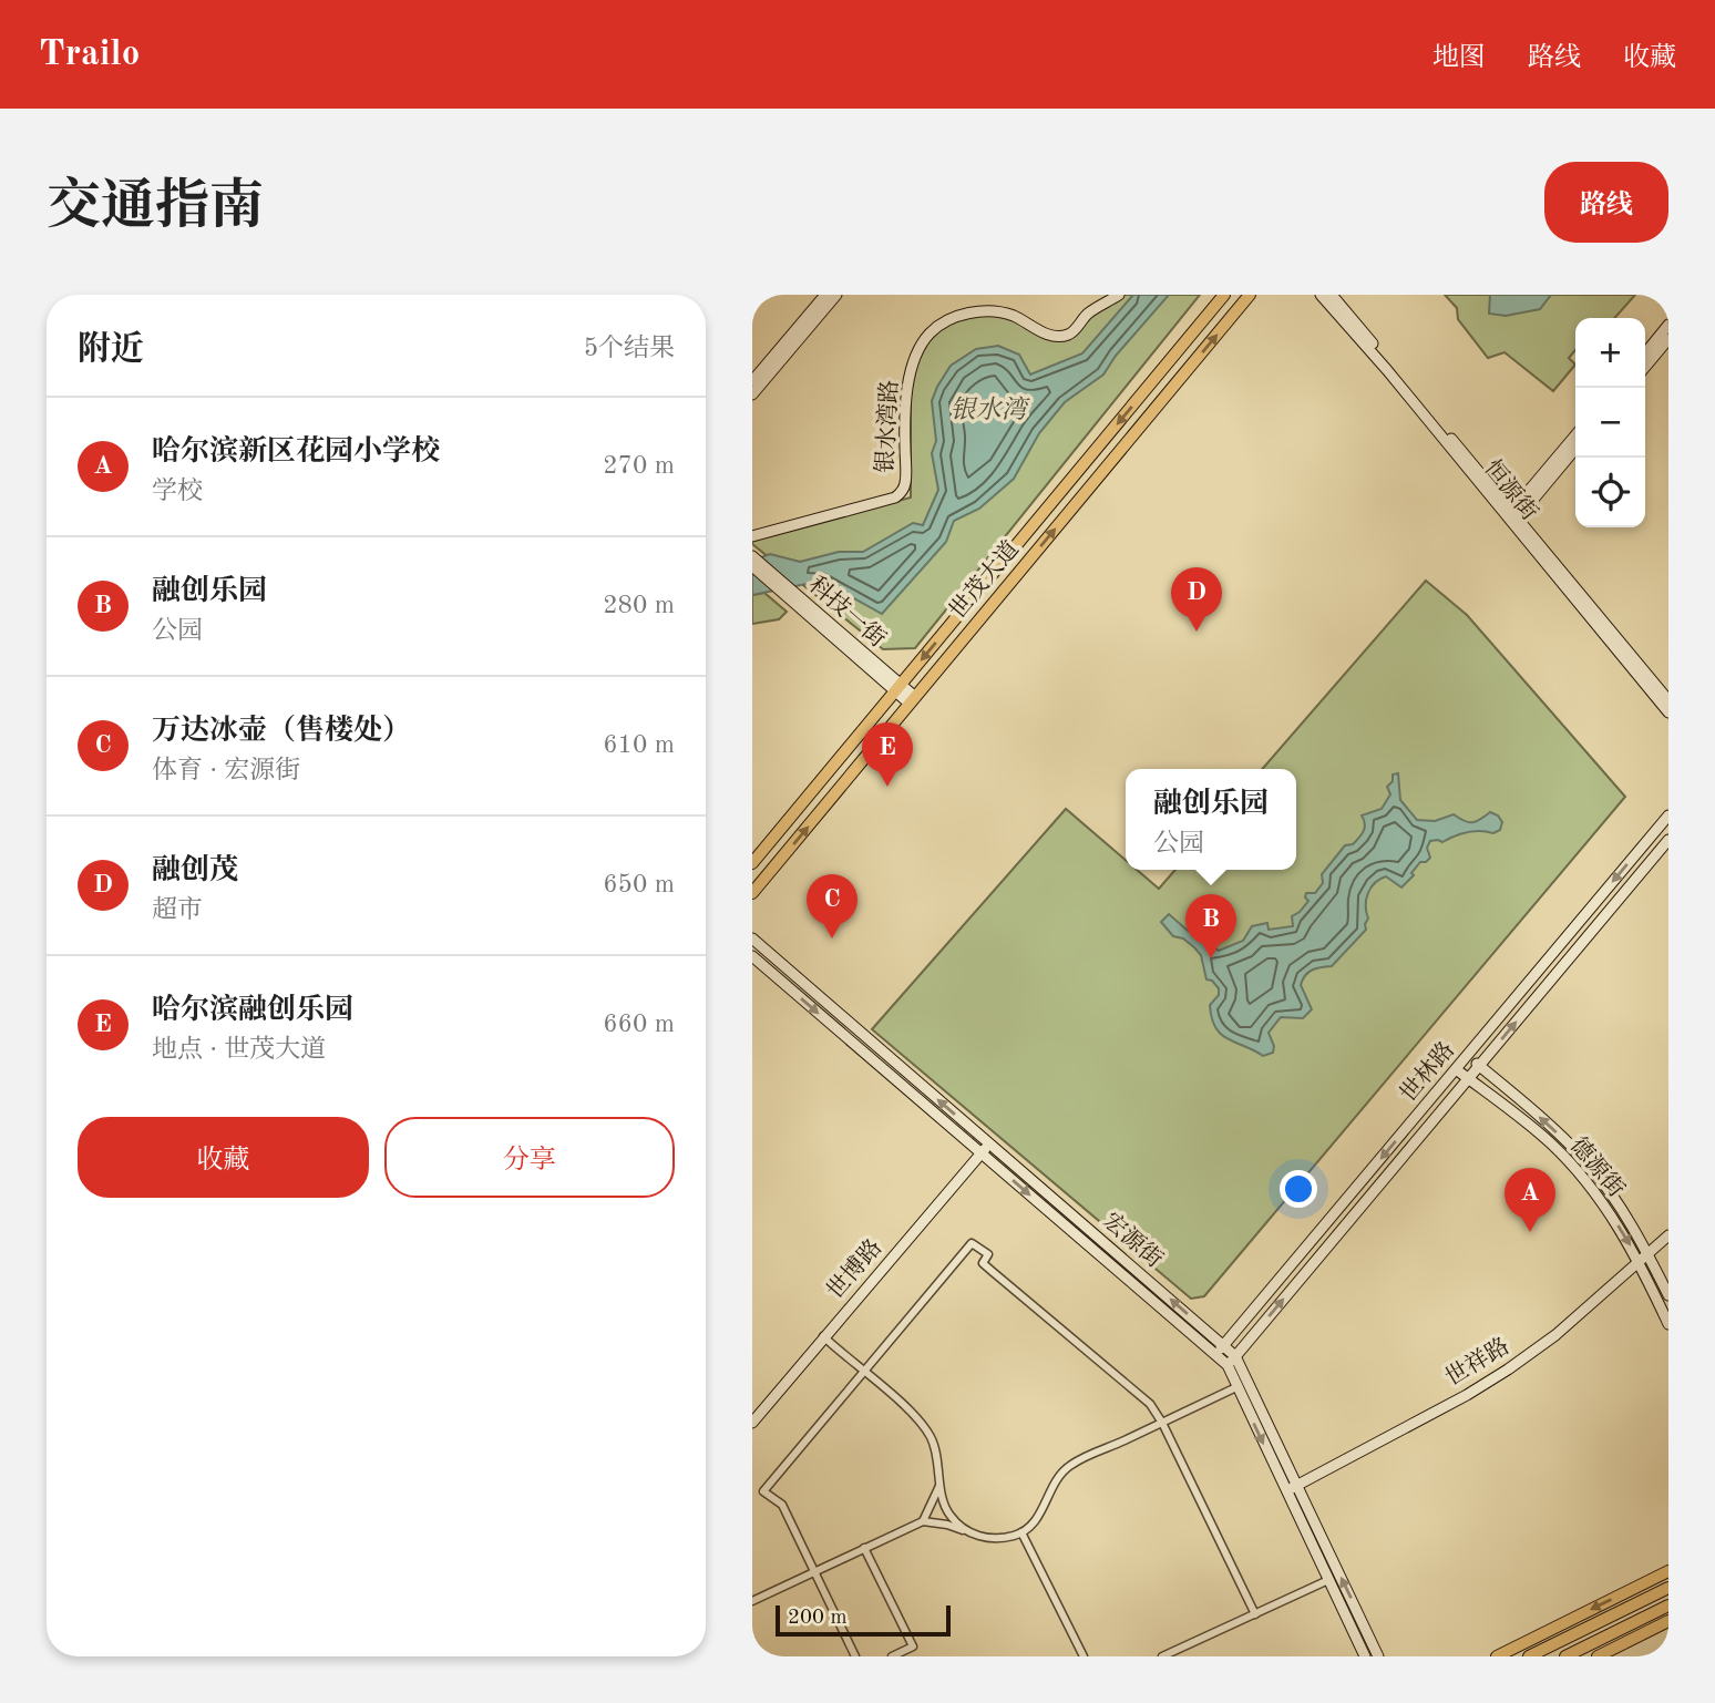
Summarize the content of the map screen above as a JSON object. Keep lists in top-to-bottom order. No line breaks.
{"streets":{"main road":["银水湾路","恒源街","世茂大道","科技一街","世林路","德源街","宏源街","世博路","世祥路"]},"crossings":[["世茂大道","科技一街"],["世林路","德源街"],["世林路","宏源街"],["德源街","世祥路"],["宏源街","世博路"],["宏源街","世祥路"]],"water":["银水湾"],"scale_bar":"200 m","page":{"header":"Trailo","nav":["地图","路线","收藏"],"title":"交通指南","buttons":["路线",["收藏","分享"]],"heading":["附近","5个结果"],"map_buttons":["+","−"],"list":[{"mark":"A","name":"哈尔滨新区花园小学校","note":"学校","value":"270 m"},{"mark":"B","name":"融创乐园","note":"公园","value":"280 m"},{"mark":"C","name":"万达冰壶（售楼处）","note":"体育 · 宏源街","value":"610 m"},{"mark":"D","name":"融创茂","note":"超市","value":"650 m"},{"mark":"E","name":"哈尔滨融创乐园","note":"地点 · 世茂大道","value":"660 m"}],"pins":["D","E","C","B","A"],"popup":["融创乐园","公园"],"scale":"200 m"}}
